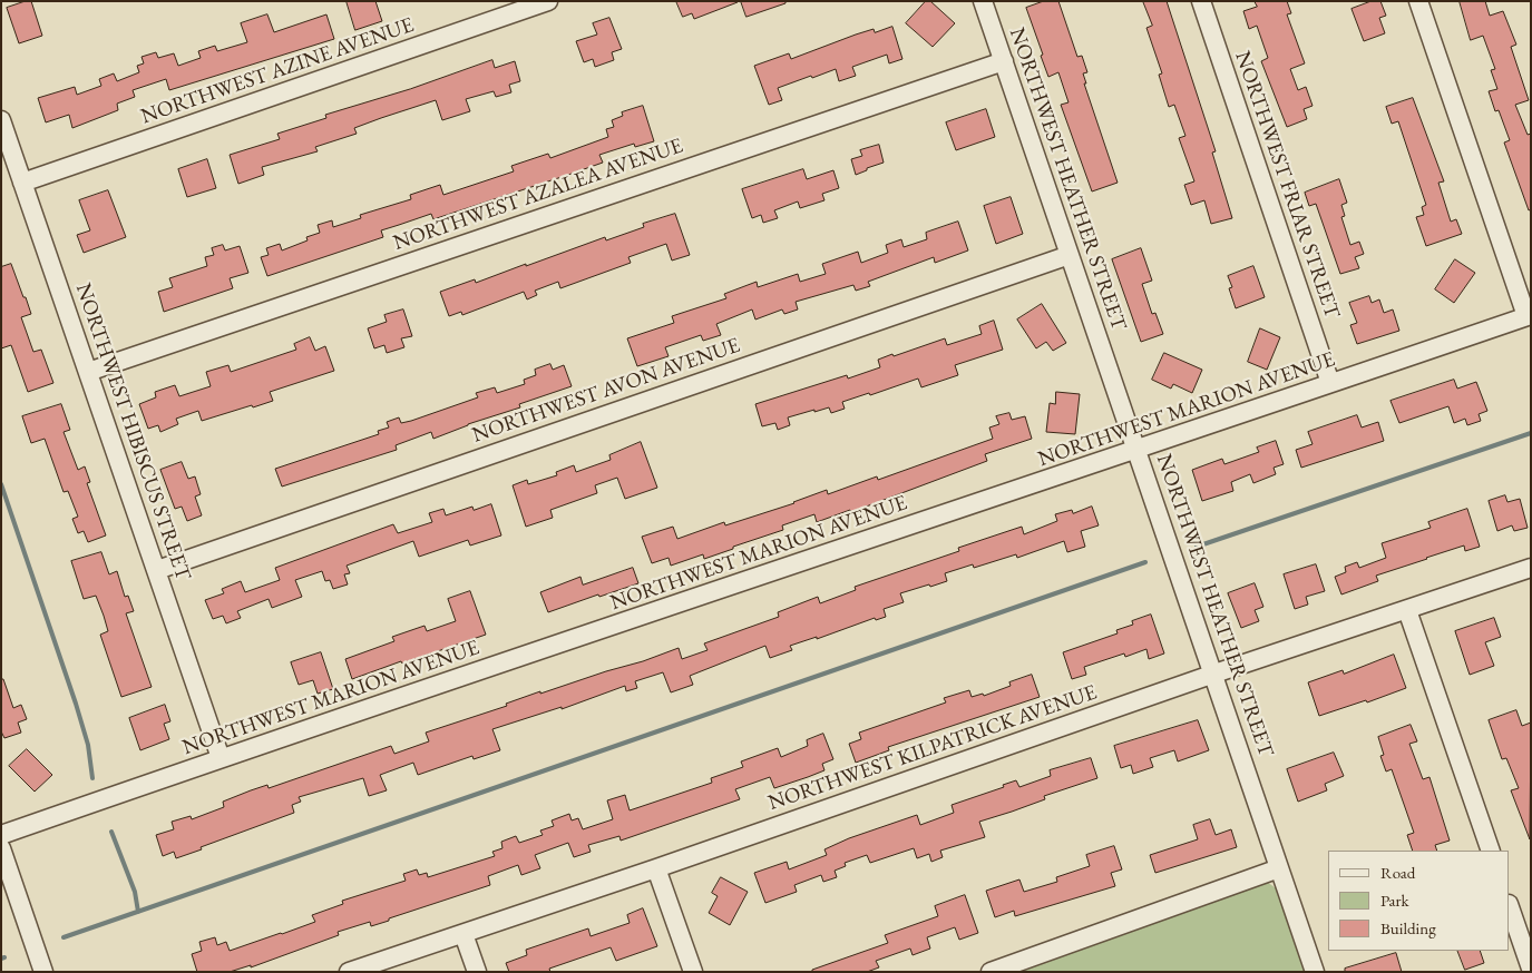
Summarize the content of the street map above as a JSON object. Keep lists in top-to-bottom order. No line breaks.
{"streets":{"street":["NORTHWEST AZINE AVENUE","NORTHWEST HEATHER STREET","NORTHWEST FRIAR STREET","NORTHWEST AZALEA AVENUE","NORTHWEST AVON AVENUE","NORTHWEST MARION AVENUE","NORTHWEST HIBISCUS STREET","NORTHWEST KILPATRICK AVENUE"]},"crossings":[["NORTHWEST AZINE AVENUE","NORTHWEST HIBISCUS STREET"],["NORTHWEST HEATHER STREET","NORTHWEST AZALEA AVENUE"],["NORTHWEST HEATHER STREET","NORTHWEST AVON AVENUE"],["NORTHWEST HEATHER STREET","NORTHWEST MARION AVENUE"],["NORTHWEST HEATHER STREET","NORTHWEST KILPATRICK AVENUE"],["NORTHWEST FRIAR STREET","NORTHWEST MARION AVENUE"],["NORTHWEST AZALEA AVENUE","NORTHWEST HIBISCUS STREET"],["NORTHWEST AVON AVENUE","NORTHWEST HIBISCUS STREET"],["NORTHWEST MARION AVENUE","NORTHWEST HIBISCUS STREET"]],"legend":["Road","Park","Building"]}
